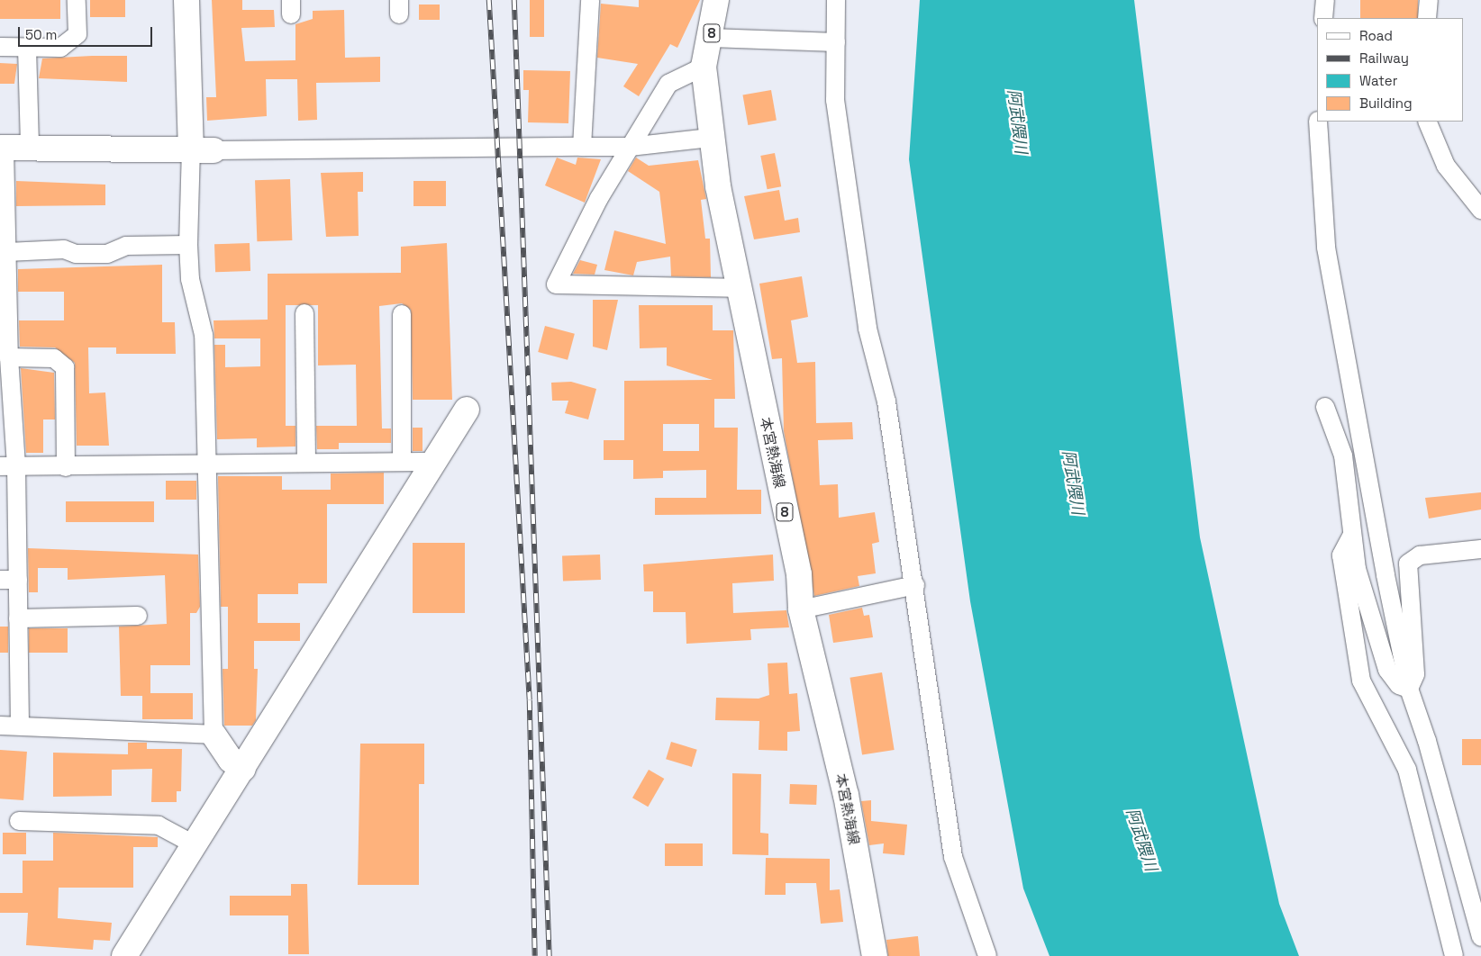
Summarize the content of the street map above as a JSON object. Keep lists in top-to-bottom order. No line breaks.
{"streets":{"street":["8","本宮熱海線"]},"water":["阿武隈川"],"legend":["Road","Railway","Water","Building"],"scale_bar":"50 m"}
